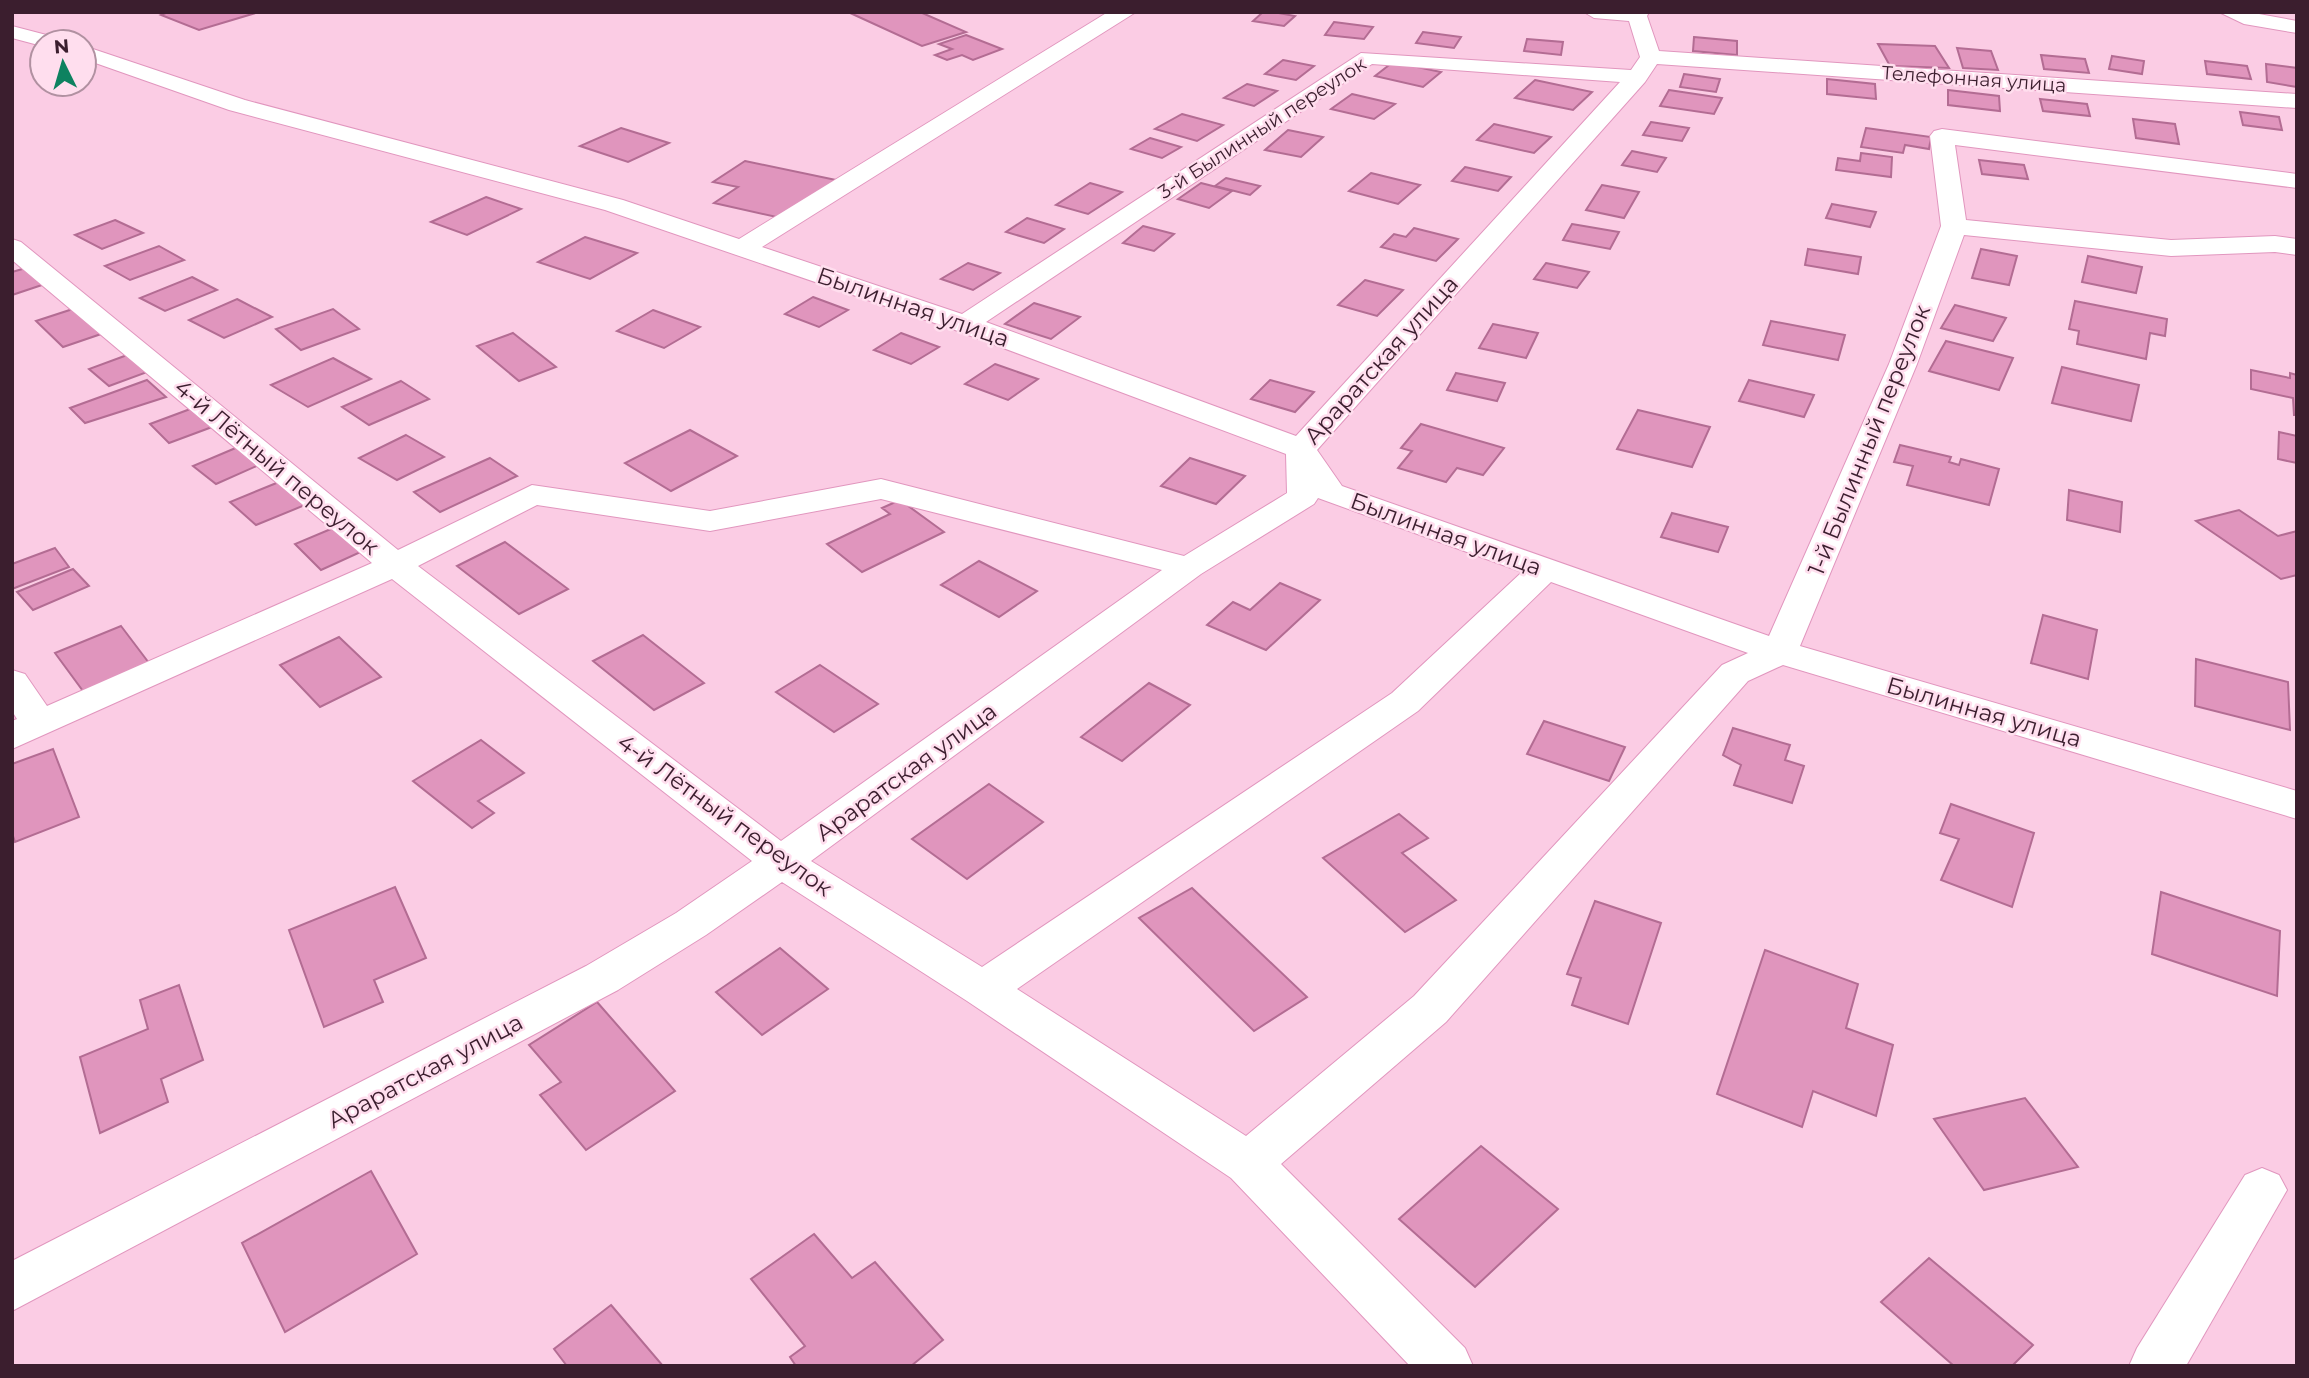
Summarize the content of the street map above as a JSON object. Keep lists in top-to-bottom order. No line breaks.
{"streets":{"street":["Телефонная улица","3-й Былинный переулок","Былинная улица","Араратская улица","1-й Былинный переулок","4-й Лётный переулок"]},"crossings":[["Телефонная улица","3-й Былинный переулок"],["Телефонная улица","Араратская улица"],["3-й Былинный переулок","Былинная улица"],["3-й Былинный переулок","Араратская улица"],["Былинная улица","Араратская улица"],["Былинная улица","1-й Былинный переулок"],["Араратская улица","4-й Лётный переулок"]],"north":"top"}
